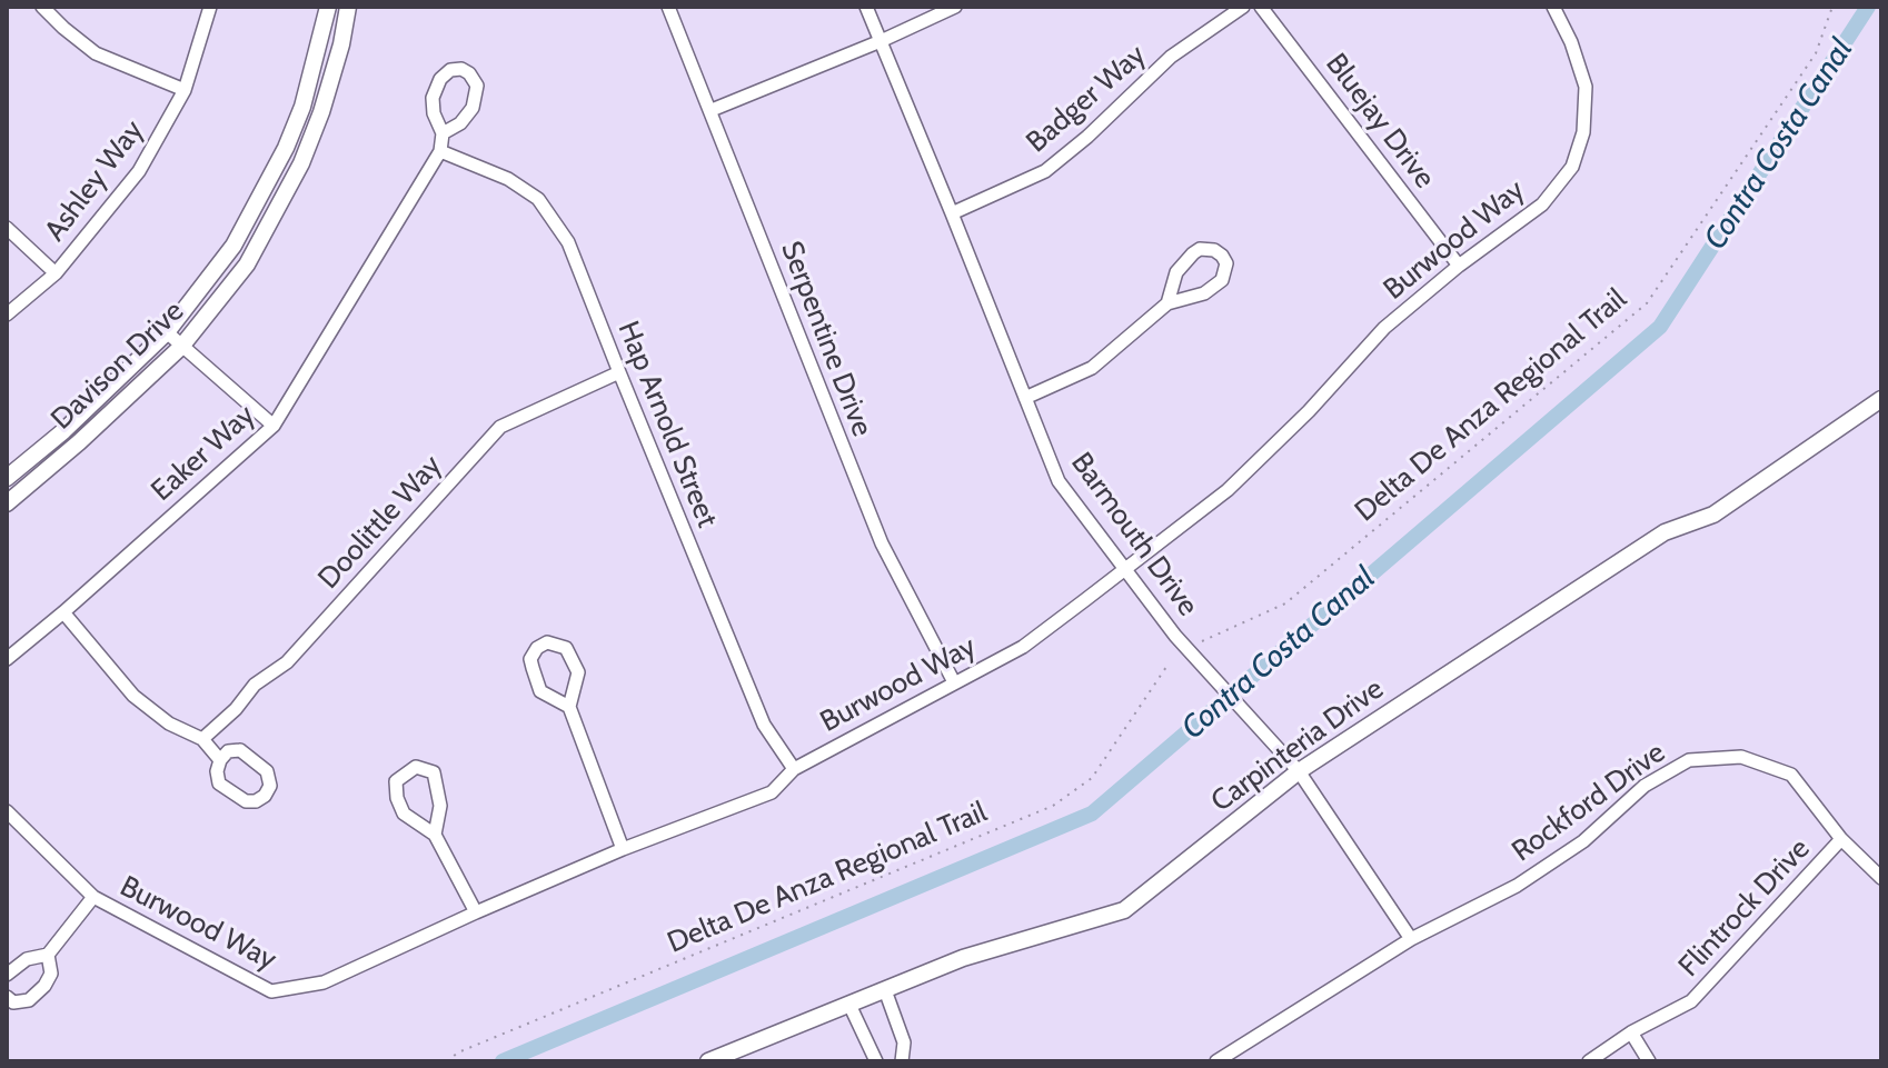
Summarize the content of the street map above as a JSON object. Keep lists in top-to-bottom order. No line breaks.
{"streets":{"street":["Badger Way","Bluejay Drive","Ashley Way","Burwood Way","Serpentine Drive","Davison Drive","Hap Arnold Street","Eaker Way","Doolittle Way","Barmouth Drive","Carpinteria Drive","Rockford Drive","Flintrock Drive"],"path":["Delta De Anza Regional Trail"]},"crossings":[["Badger Way","Barmouth Drive"],["Bluejay Drive","Burwood Way"],["Burwood Way","Serpentine Drive"],["Burwood Way","Hap Arnold Street"],["Burwood Way","Barmouth Drive"],["Hap Arnold Street","Eaker Way"],["Hap Arnold Street","Doolittle Way"],["Barmouth Drive","Carpinteria Drive"],["Barmouth Drive","Rockford Drive"],["Rockford Drive","Flintrock Drive"]],"water":["Contra Costa Canal"]}
